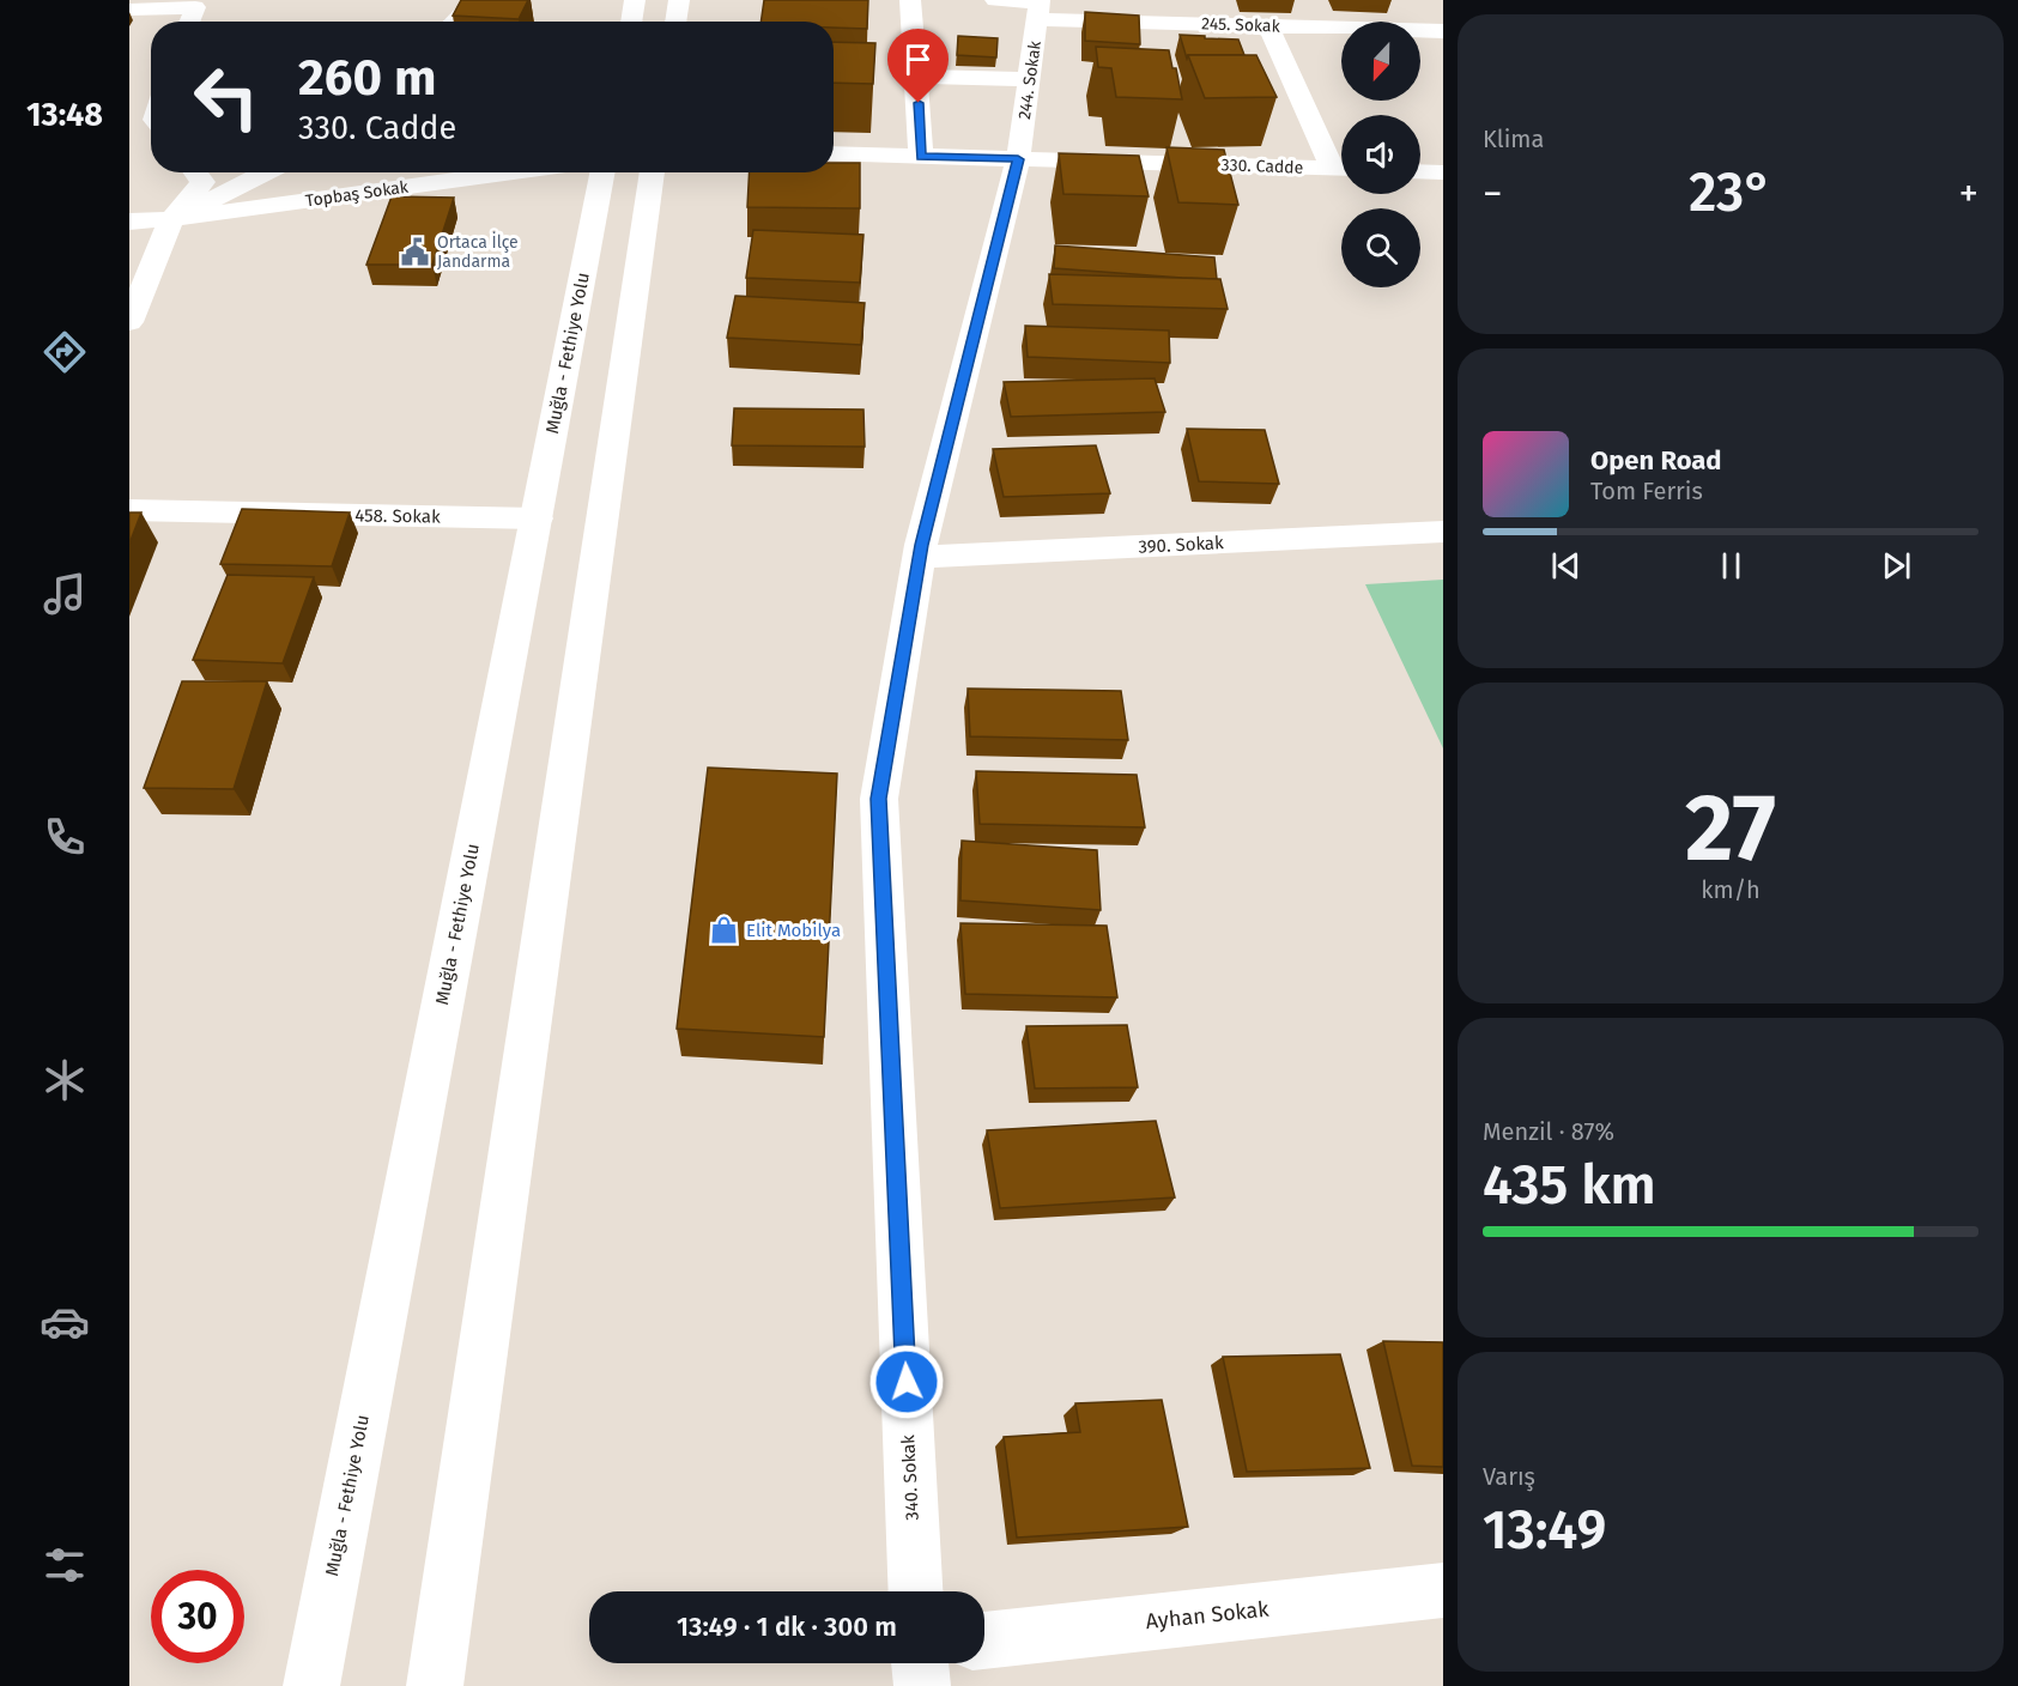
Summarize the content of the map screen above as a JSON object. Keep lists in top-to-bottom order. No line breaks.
{"streets":{"main road":["245. Sokak","244. Sokak","330. Cadde","Topbaş Sokak","Muğla - Fethiye Yolu","458. Sokak","390. Sokak","340. Sokak","Ayhan Sokak"]},"crossings":[["245. Sokak","244. Sokak"],["244. Sokak","330. Cadde"],["244. Sokak","340. Sokak"],["330. Cadde","340. Sokak"],["Muğla - Fethiye Yolu","458. Sokak"],["390. Sokak","340. Sokak"]],"places":{"public building":["Ortaca İlçe Jandarma"],"shop":["Elit Mobilya"]},"north":"bottom","page":{"tabs":"13:48","tile":["Klima",["27","km/h"],["Menzil · 87%","435 km"],["Varış","13:49"]],"turn":["260 m","330. Cadde"],"heat":["−","23°","+"],"song":["Open Road","Tom Ferris"],"limit":"30","trip":"13:49 · 1 dk · 300 m"}}
